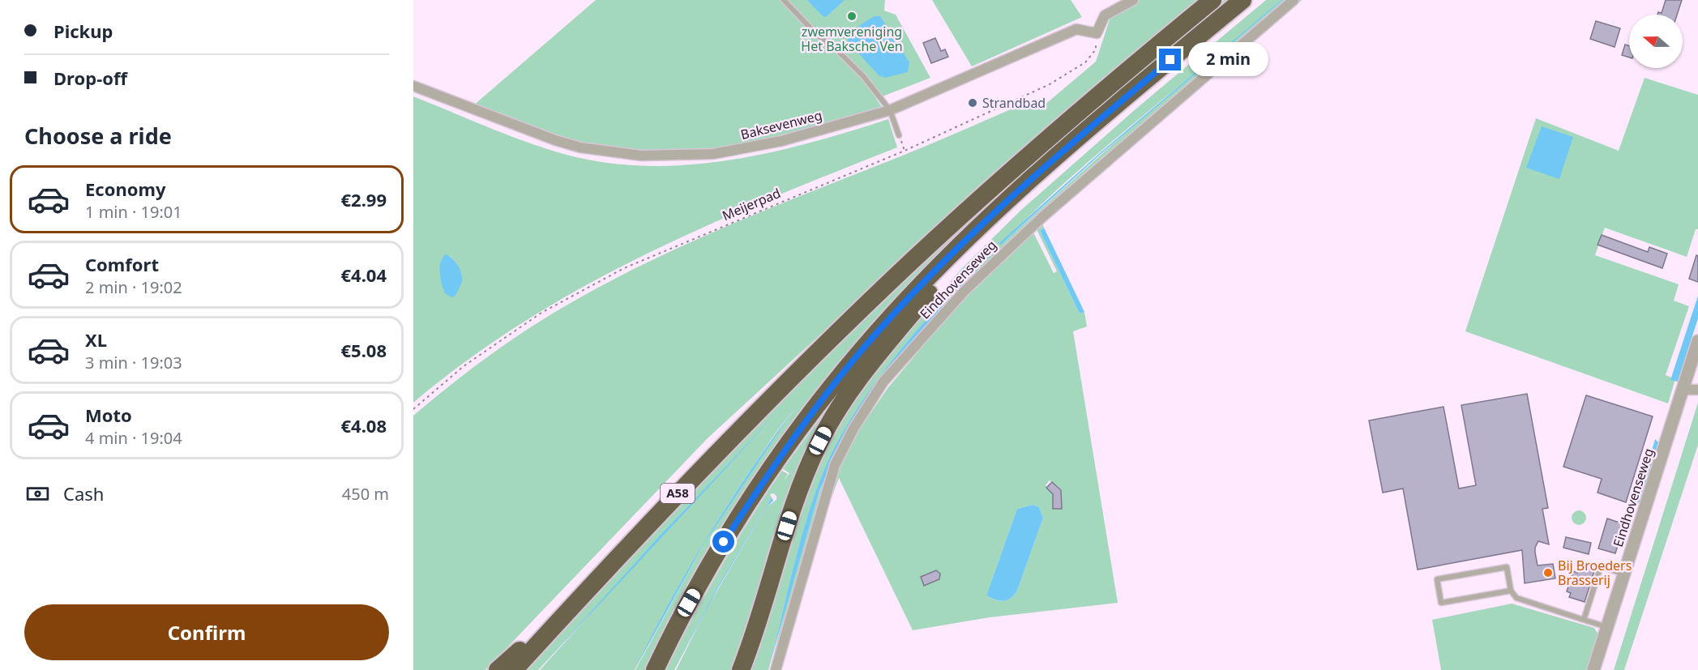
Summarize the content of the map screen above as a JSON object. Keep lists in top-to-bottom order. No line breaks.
{"streets":{"highway":["A58"],"street":["Baksevenweg","Eindhovenseweg"],"path":["Meijerpad"]},"crossings":[["Baksevenweg","Meijerpad"]],"places":["zwemvereniging Het Baksche Ven","Strandbad","Bij Broeders Brasserij"],"north":"left","page":{"banner":["Pickup","Drop-off"],"bubble":"2 min","heading":"Choose a ride","list":[{"name":"Economy","note":"1 min · 19:01","value":"€2.99"},{"name":"Comfort","note":"2 min · 19:02","value":"€4.04"},{"name":"XL","note":"3 min · 19:03","value":"€5.08"},{"name":"Moto","note":"4 min · 19:04","value":"€4.08"}],"pay":["Cash","450 m"],"buttons":"Confirm"}}
